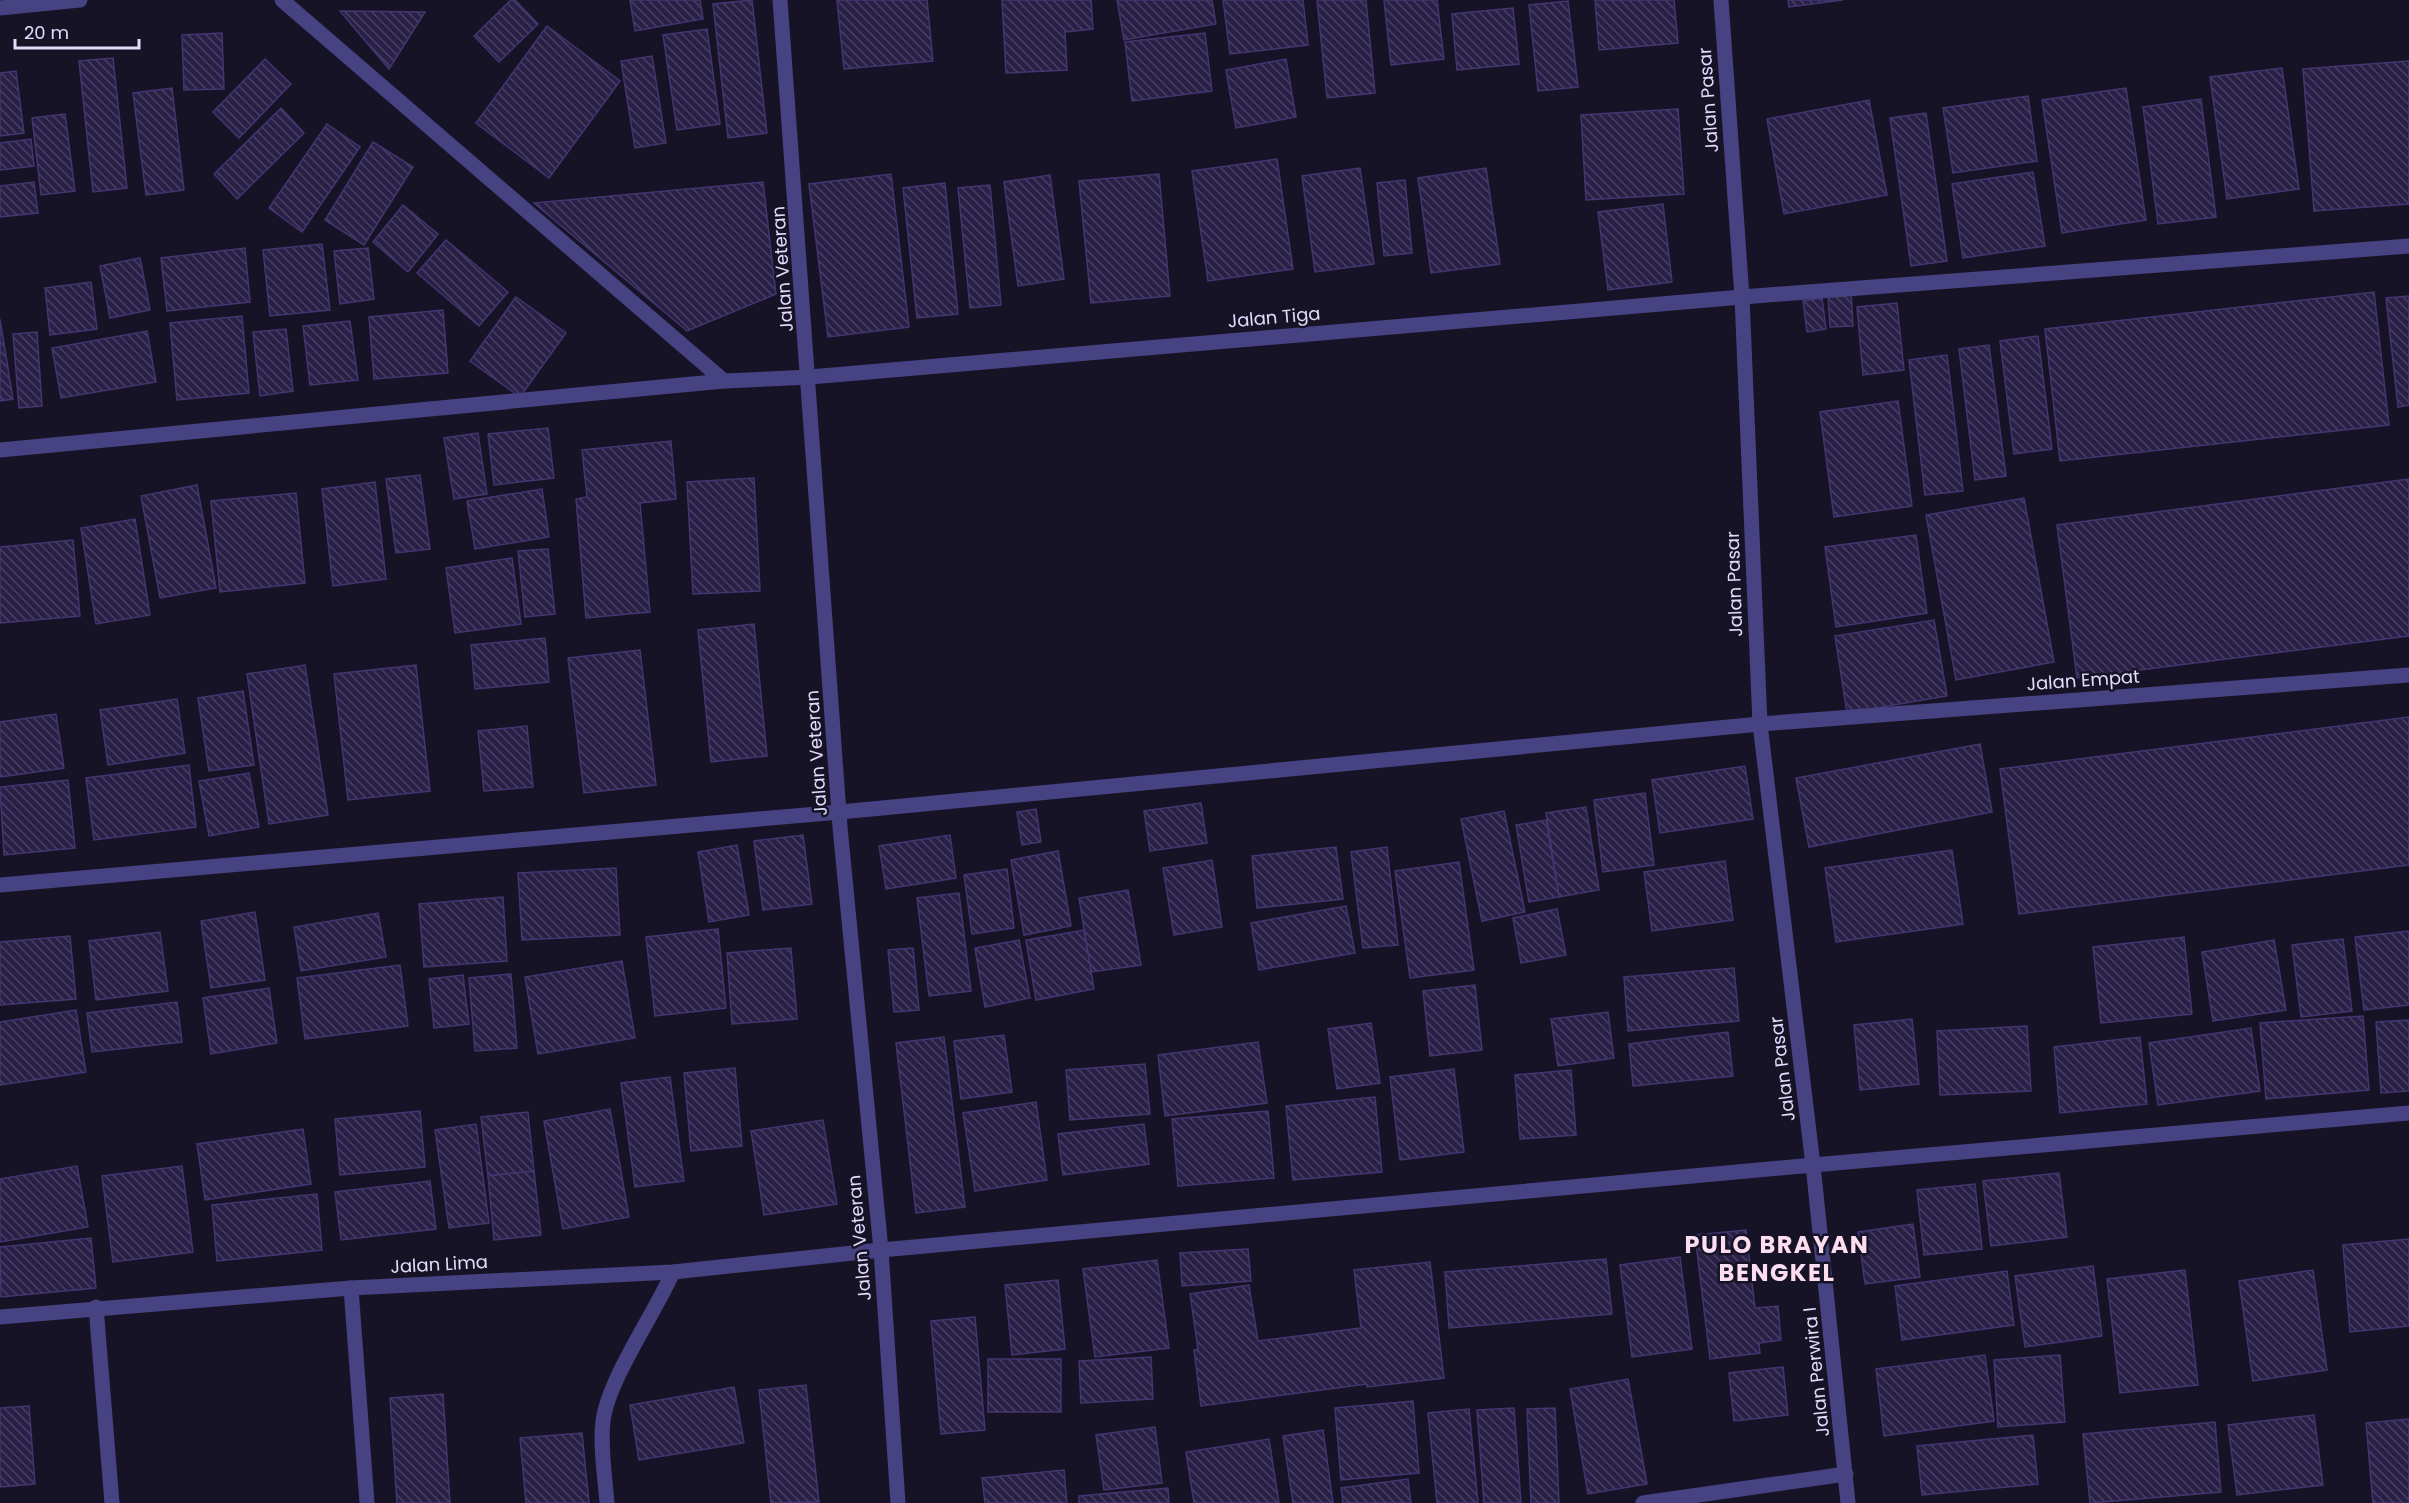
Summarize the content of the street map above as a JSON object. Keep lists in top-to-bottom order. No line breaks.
{"streets":{"street":["Jalan Pasar","Jalan Veteran","Jalan Tiga","Jalan Empat","Jalan Lima","Jalan Perwira I"]},"crossings":[["Jalan Pasar","Jalan Tiga"],["Jalan Pasar","Jalan Empat"],["Jalan Pasar","Jalan Lima"],["Jalan Pasar","Jalan Perwira I"],["Jalan Veteran","Jalan Tiga"],["Jalan Veteran","Jalan Empat"],["Jalan Veteran","Jalan Lima"],["Jalan Lima","Jalan Perwira I"]],"districts":["PULO BRAYAN BENGKEL"],"scale_bar":"20 m"}
